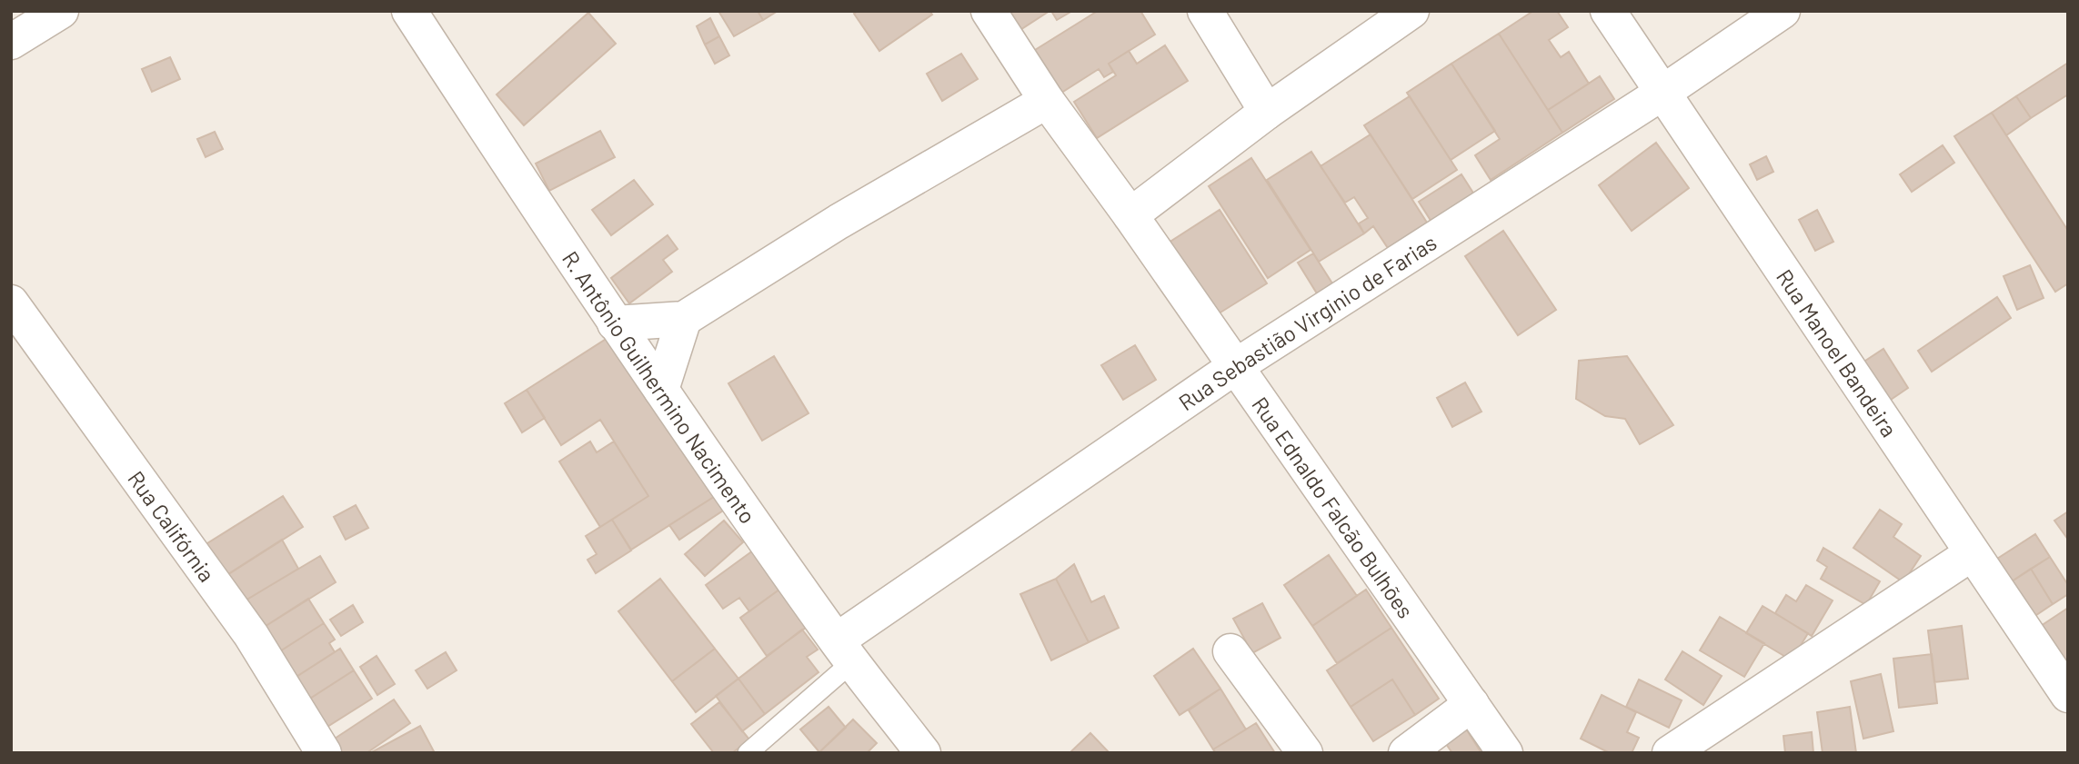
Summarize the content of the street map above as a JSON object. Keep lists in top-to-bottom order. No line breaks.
{"streets":{"street":["Rua Sebastião Virginio de Farias","Rua Manoel Bandeira","R. Antônio Guilhermino Nacimento","Rua Ednaldo Falcão Bulhões","Rua Califórnia"]},"crossings":[["Rua Sebastião Virginio de Farias","Rua Manoel Bandeira"],["Rua Sebastião Virginio de Farias","R. Antônio Guilhermino Nacimento"],["Rua Sebastião Virginio de Farias","Rua Ednaldo Falcão Bulhões"]]}
